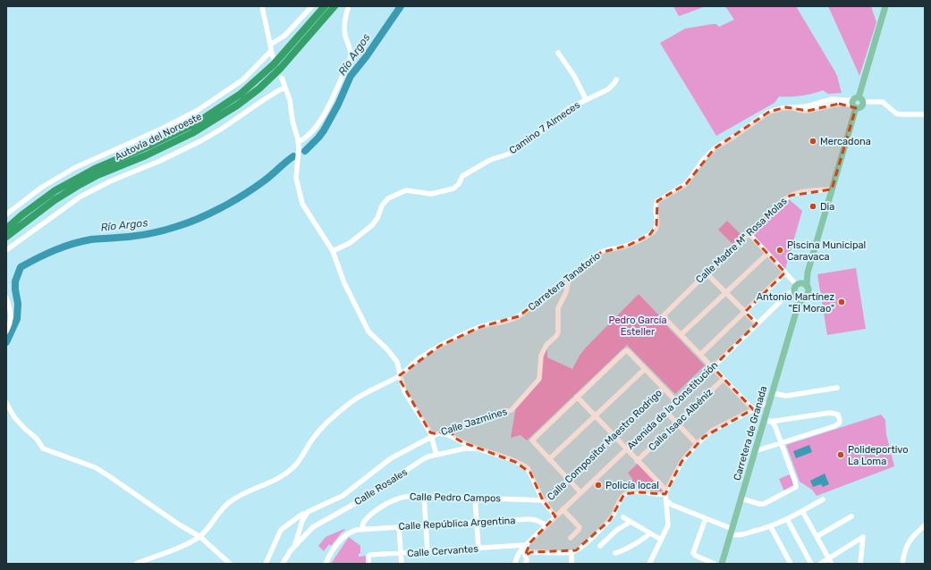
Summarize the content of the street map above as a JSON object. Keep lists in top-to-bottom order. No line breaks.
{"streets":{"highway":["Autovía del Noroeste"],"main road":["Carretera de Granada"],"street":["Camino 7 Almeces","Calle Madre Mª Rosa Molas","Carretera Tanatorio","Avenida de la Constitución","Calle Isaac Albéniz","Calle Jazmines","Calle Compositor Maestro Rodrigo","Calle Rosales","Calle Pedro Campos","Calle República Argentina","Calle Cervantes"]},"crossings":[["Calle Madre Mª Rosa Molas","Carretera de Granada"],["Carretera Tanatorio","Calle Jazmines"],["Avenida de la Constitución","Carretera de Granada"],["Avenida de la Constitución","Calle República Argentina"],["Avenida de la Constitución","Calle Cervantes"],["Calle Compositor Maestro Rodrigo","Calle Pedro Campos"],["Calle Pedro Campos","Calle República Argentina"]],"water":["Río Argos"],"parks":["Pedro García Esteller"],"places":["Mercadona","Dia","Piscina Municipal Caravaca","Antonio Martínez \"El Morao\"","Polideportivo La Loma","Policía local"]}
